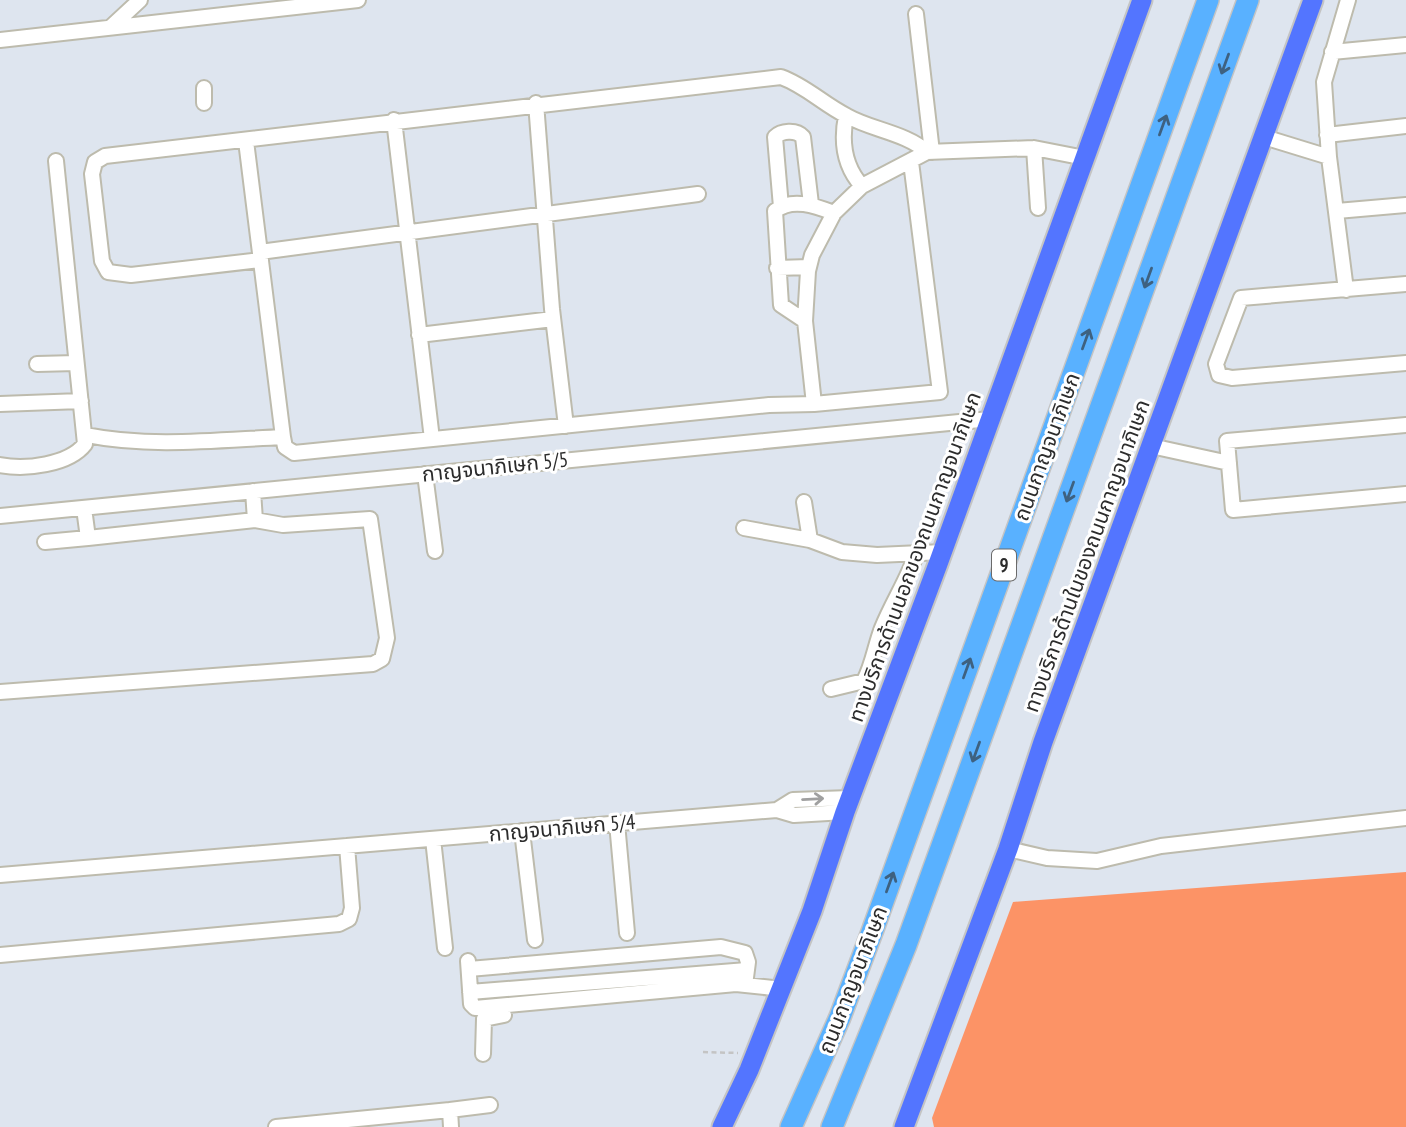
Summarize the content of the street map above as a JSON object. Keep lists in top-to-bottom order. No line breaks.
{"streets":{"highway":["ถนนกาญจนาภิเษก","9"],"main road":["ทางบริการด้านในของถนนกาญจนาภิเษก","ทางบริการด้านนอกของถนนกาญจนาภิเษก"],"street":["กาญจนาภิเษก 5/5","กาญจนาภิเษก 5/4"]},"crossings":[["กาญจนาภิเษก 5/5","ทางบริการด้านนอกของถนนกาญจนาภิเษก"],["ทางบริการด้านนอกของถนนกาญจนาภิเษก","กาญจนาภิเษก 5/4"]]}
